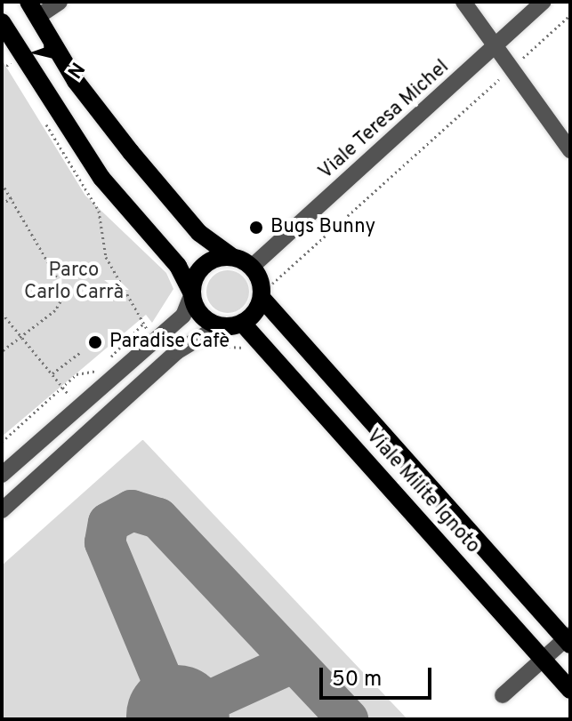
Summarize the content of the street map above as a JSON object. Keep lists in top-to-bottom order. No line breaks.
{"streets":{"main road":["Viale Milite Ignoto"],"street":["Viale Teresa Michel"]},"crossings":[["Viale Teresa Michel","Viale Milite Ignoto"]],"parks":["Parco Carlo Carrà"],"places":["Bugs Bunny","Paradise Cafè"],"scale_bar":"50 m","north":"bottom right"}
